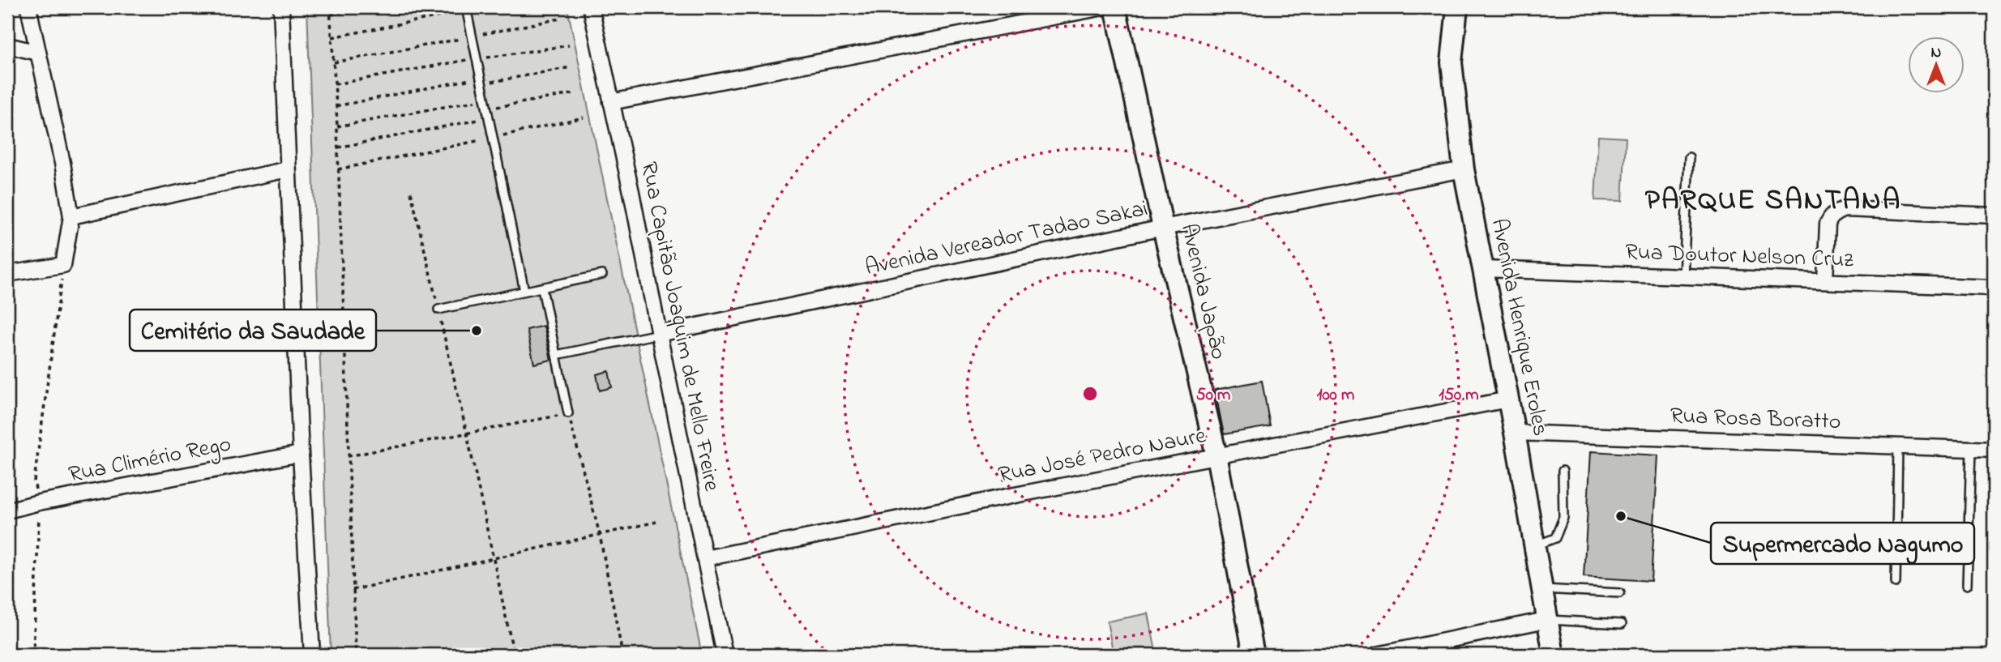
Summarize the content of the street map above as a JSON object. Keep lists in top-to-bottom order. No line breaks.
{"streets":{"main road":["Avenida Japão","Avenida Henrique Eroles"],"street":["Avenida Vereador Tadao Sakai","Rua Doutor Nelson Cruz","Rua Capitão Joaquim de Mello Freire","Rua Rosa Boratto","Rua José Pedro Naure","Rua Climério Rego"]},"crossings":[["Avenida Vereador Tadao Sakai","Avenida Japão"],["Avenida Vereador Tadao Sakai","Rua Capitão Joaquim de Mello Freire"],["Avenida Vereador Tadao Sakai","Avenida Henrique Eroles"],["Rua Doutor Nelson Cruz","Avenida Henrique Eroles"],["Avenida Japão","Rua José Pedro Naure"],["Rua Capitão Joaquim de Mello Freire","Rua José Pedro Naure"],["Avenida Henrique Eroles","Rua Rosa Boratto"],["Avenida Henrique Eroles","Rua José Pedro Naure"]],"districts":["PARQUE SANTANA"],"places":["Cemitério da Saudade","Supermercado Nagumo"],"north":"top","rings":["50 m","100 m","150 m"]}
